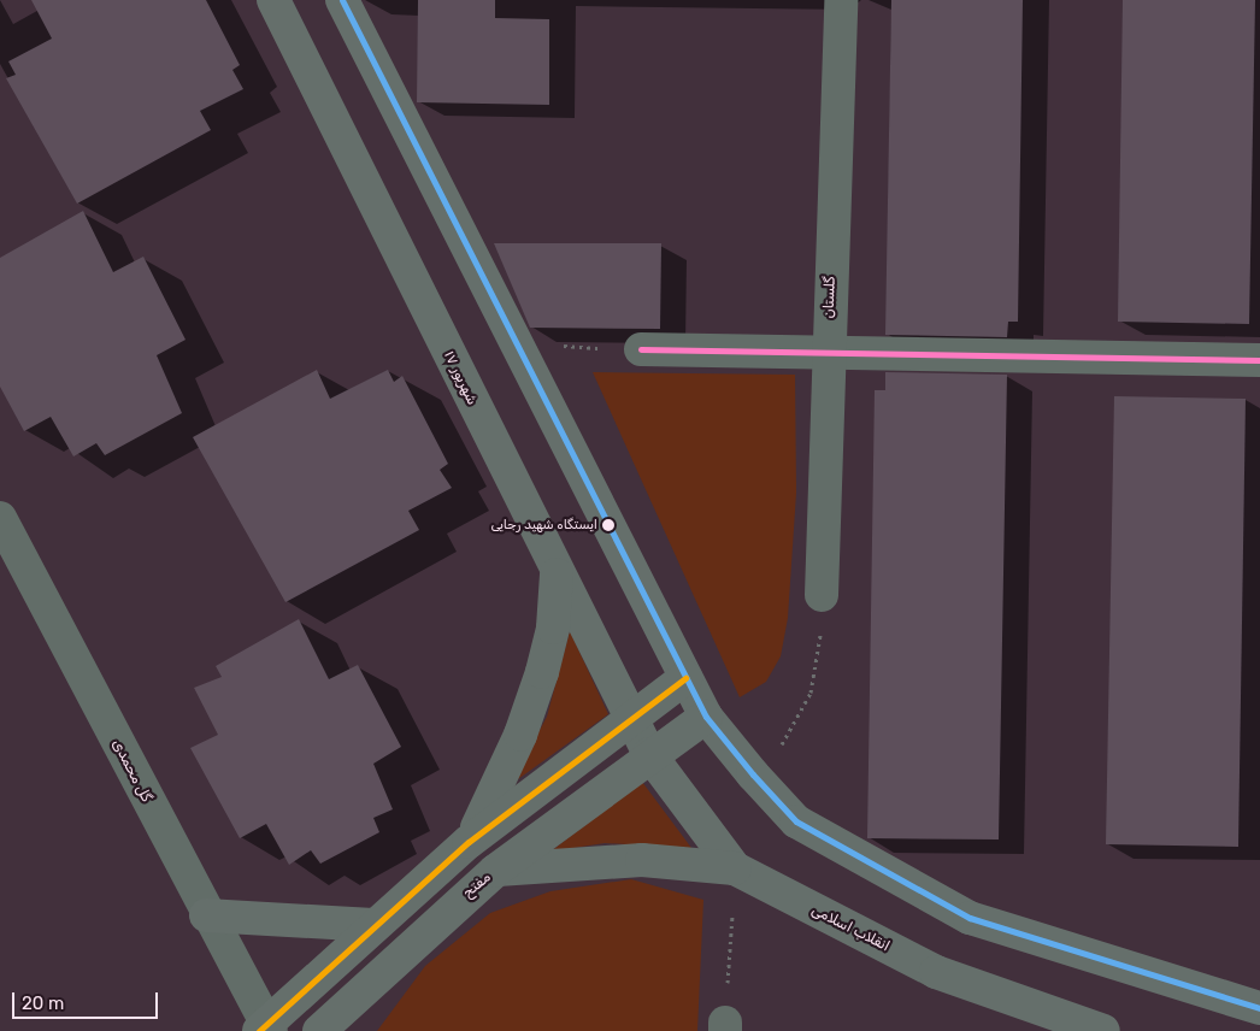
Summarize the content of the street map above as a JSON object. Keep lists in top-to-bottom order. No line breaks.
{"streets":{"main road":["۱۷ شهریور","مفتح","انقلاب اسلامی"],"street":["گلستان","گل محمدی"]},"crossings":[["۱۷ شهریور","مفتح"],["۱۷ شهریور","انقلاب اسلامی"],["مفتح","انقلاب اسلامی"]],"places":["ایستگاه شهید رجایی"],"scale_bar":"20 m"}
